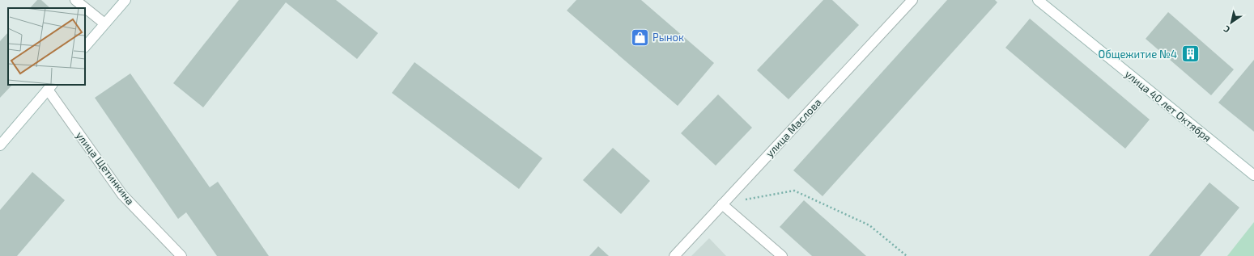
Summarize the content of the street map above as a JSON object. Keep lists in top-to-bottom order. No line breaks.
{"streets":{"street":["улица 40 лет Октября","улица Маслова","улица Щетинкина"]},"places":{"shop":["Рынок"],"building":["Общежитие №4"]},"north":"bottom left"}
